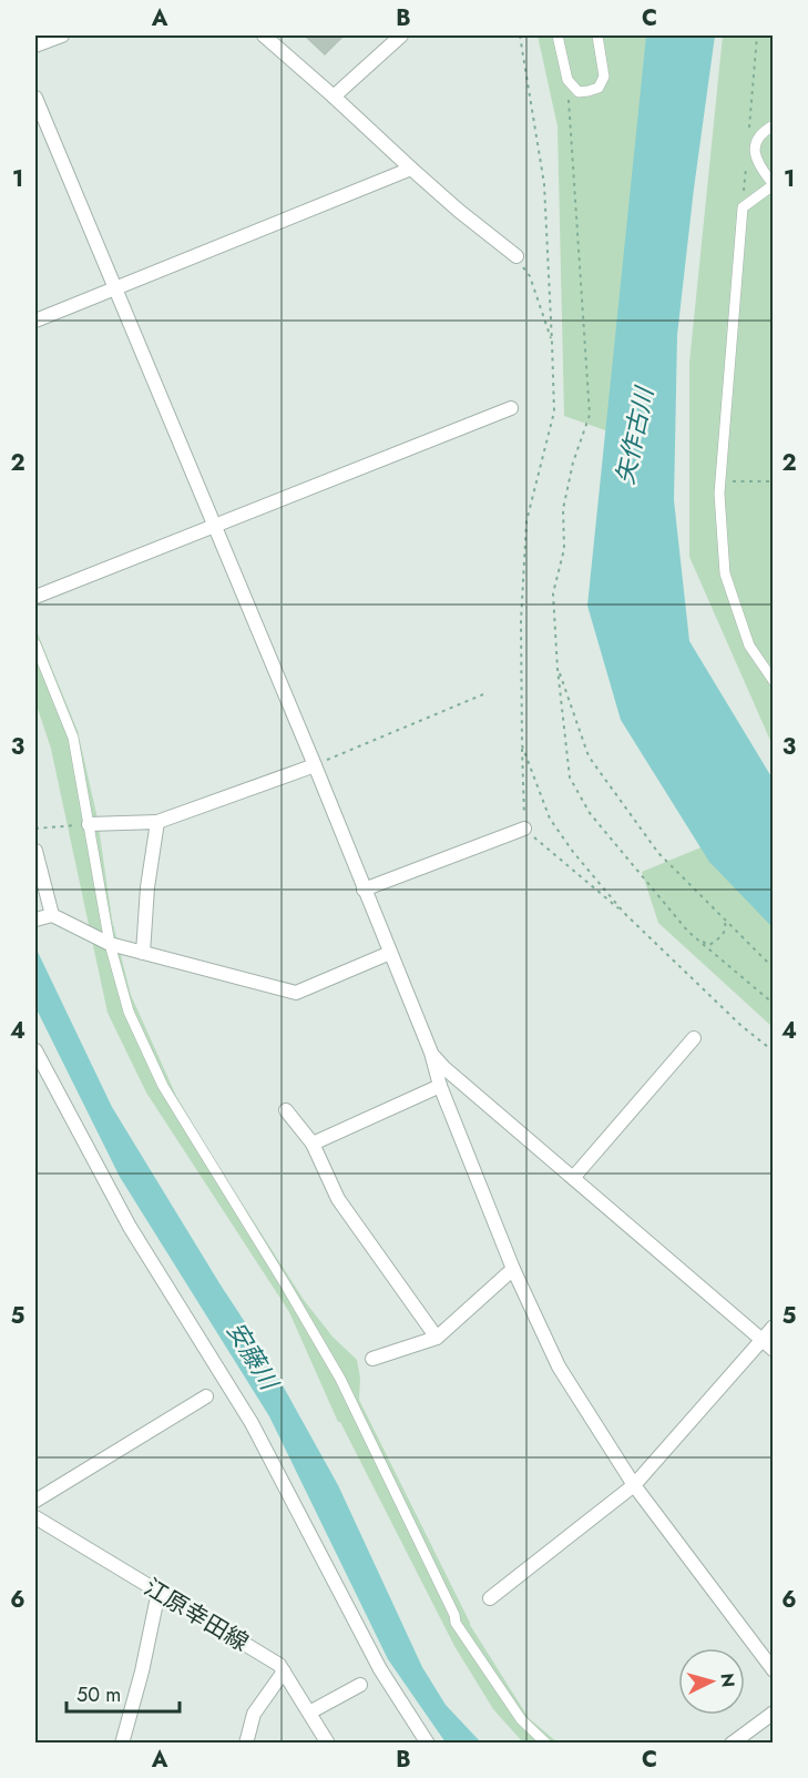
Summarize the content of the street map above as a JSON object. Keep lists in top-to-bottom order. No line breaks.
{"streets":{"street":["江原幸田線"]},"water":["矢作古川","安藤川"],"scale_bar":"50 m","north":"right","grid":{"columns":["A","B","C"],"rows":["1","2","3","4","5","6"]}}
